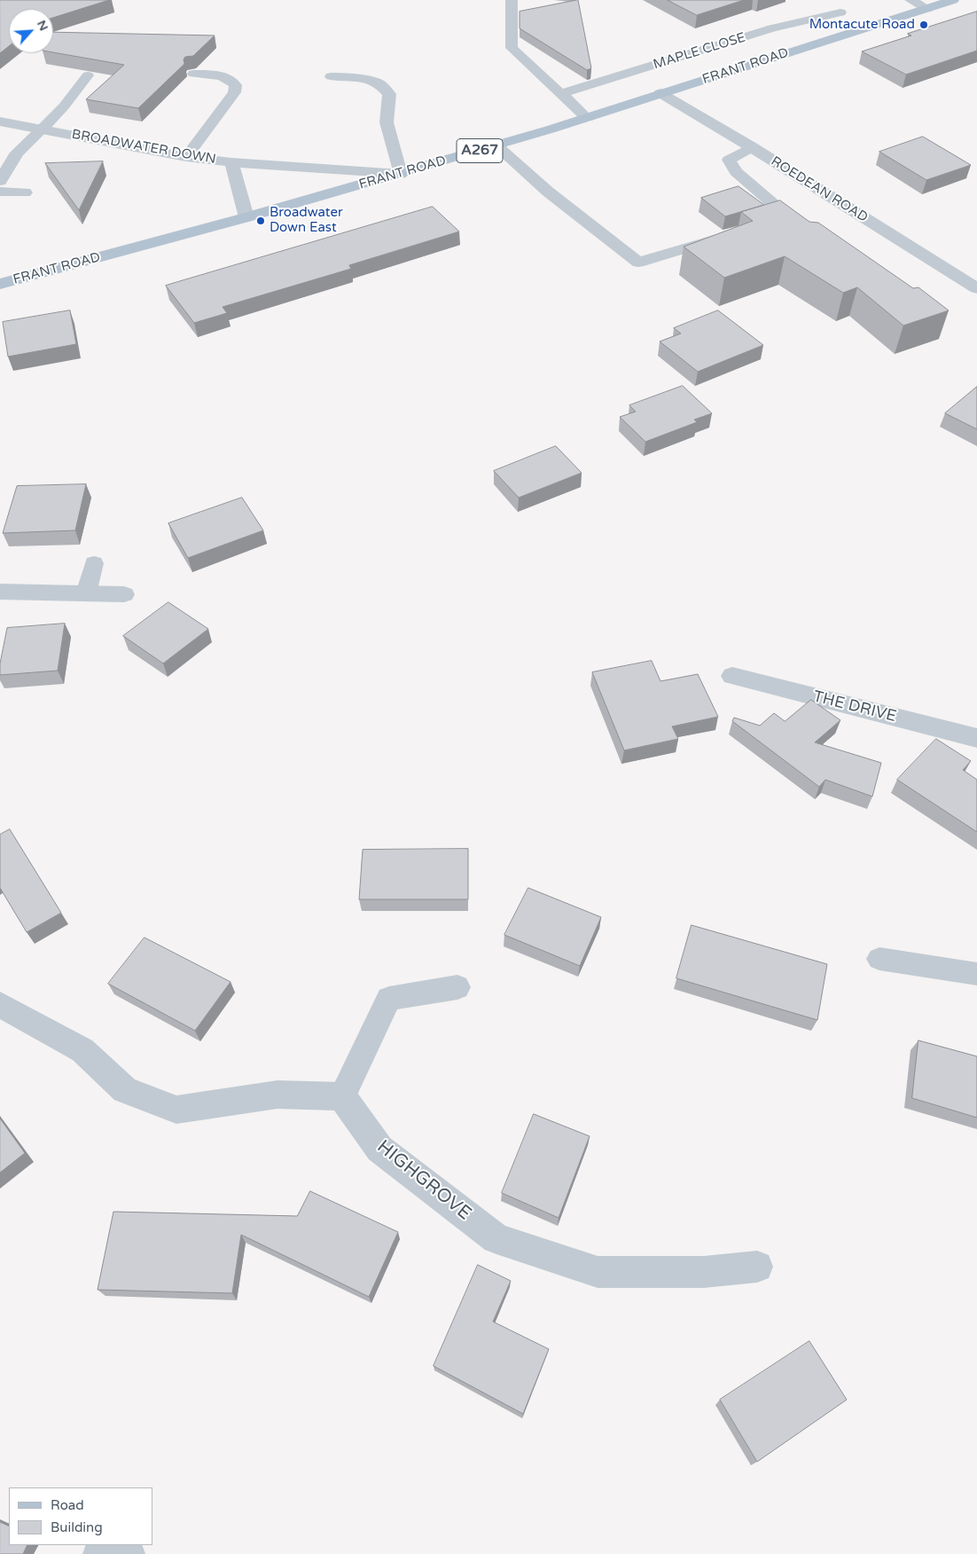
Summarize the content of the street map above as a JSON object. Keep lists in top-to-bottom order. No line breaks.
{"streets":{"main road":["FRANT ROAD","A267"],"street":["MAPLE CLOSE","BROADWATER DOWN","ROEDEAN ROAD","THE DRIVE","HIGHGROVE"]},"crossings":[["FRANT ROAD","BROADWATER DOWN"],["FRANT ROAD","ROEDEAN ROAD"]],"places":["Montacute Road","Broadwater Down East"],"legend":["Road","Building"],"north":"top right"}
